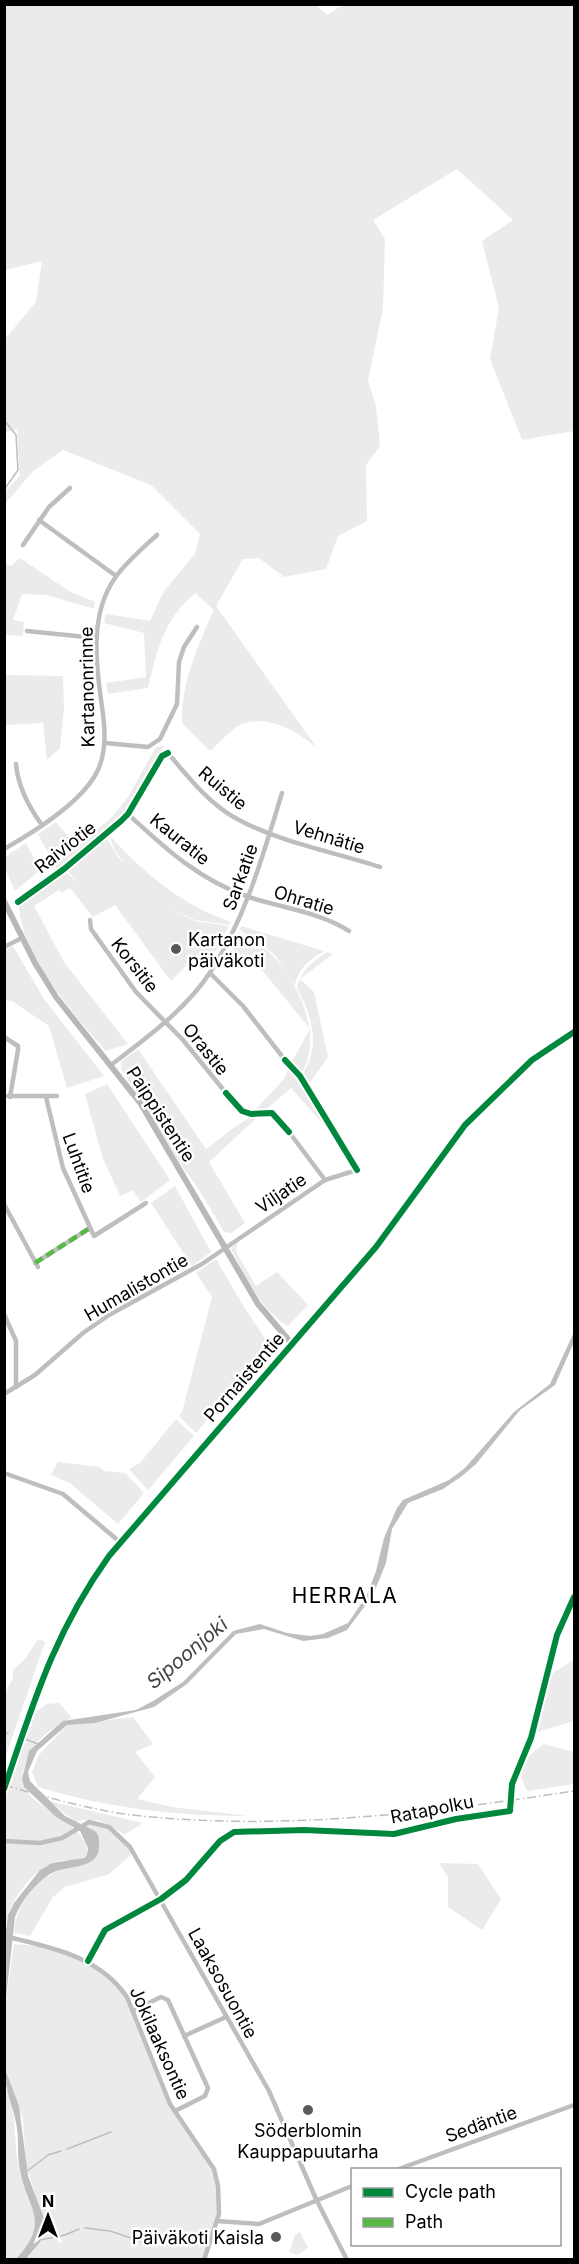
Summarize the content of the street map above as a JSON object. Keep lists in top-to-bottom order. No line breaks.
{"streets":{"street":["Kartanonrinne","Ruistie","Vehnätie","Kauratie","Sarkatie","Ohratie","Korsitie","Orastie","Paippistentie","Luhtitie","Viljatie","Humalistontie","Pornaistentie","Ratapolku","Laaksosuontie","Jokilaaksontie","Sedäntie"],"cycle path":["Raiviotie"]},"crossings":[["Ruistie","Vehnätie"],["Ruistie","Sarkatie"],["Vehnätie","Sarkatie"],["Kauratie","Sarkatie"],["Kauratie","Ohratie"],["Sarkatie","Ohratie"],["Sarkatie","Korsitie"],["Sarkatie","Orastie"],["Sarkatie","Paippistentie"],["Korsitie","Orastie"],["Paippistentie","Viljatie"],["Paippistentie","Humalistontie"],["Paippistentie","Pornaistentie"],["Viljatie","Humalistontie"],["Ratapolku","Laaksosuontie"]],"districts":["HERRALA"],"water":["Sipoonjoki"],"places":["Kartanon päiväkoti","Söderblomin Kauppapuutarha","Päiväkoti Kaisla"],"legend":["Cycle path","Path"],"north":"top"}
